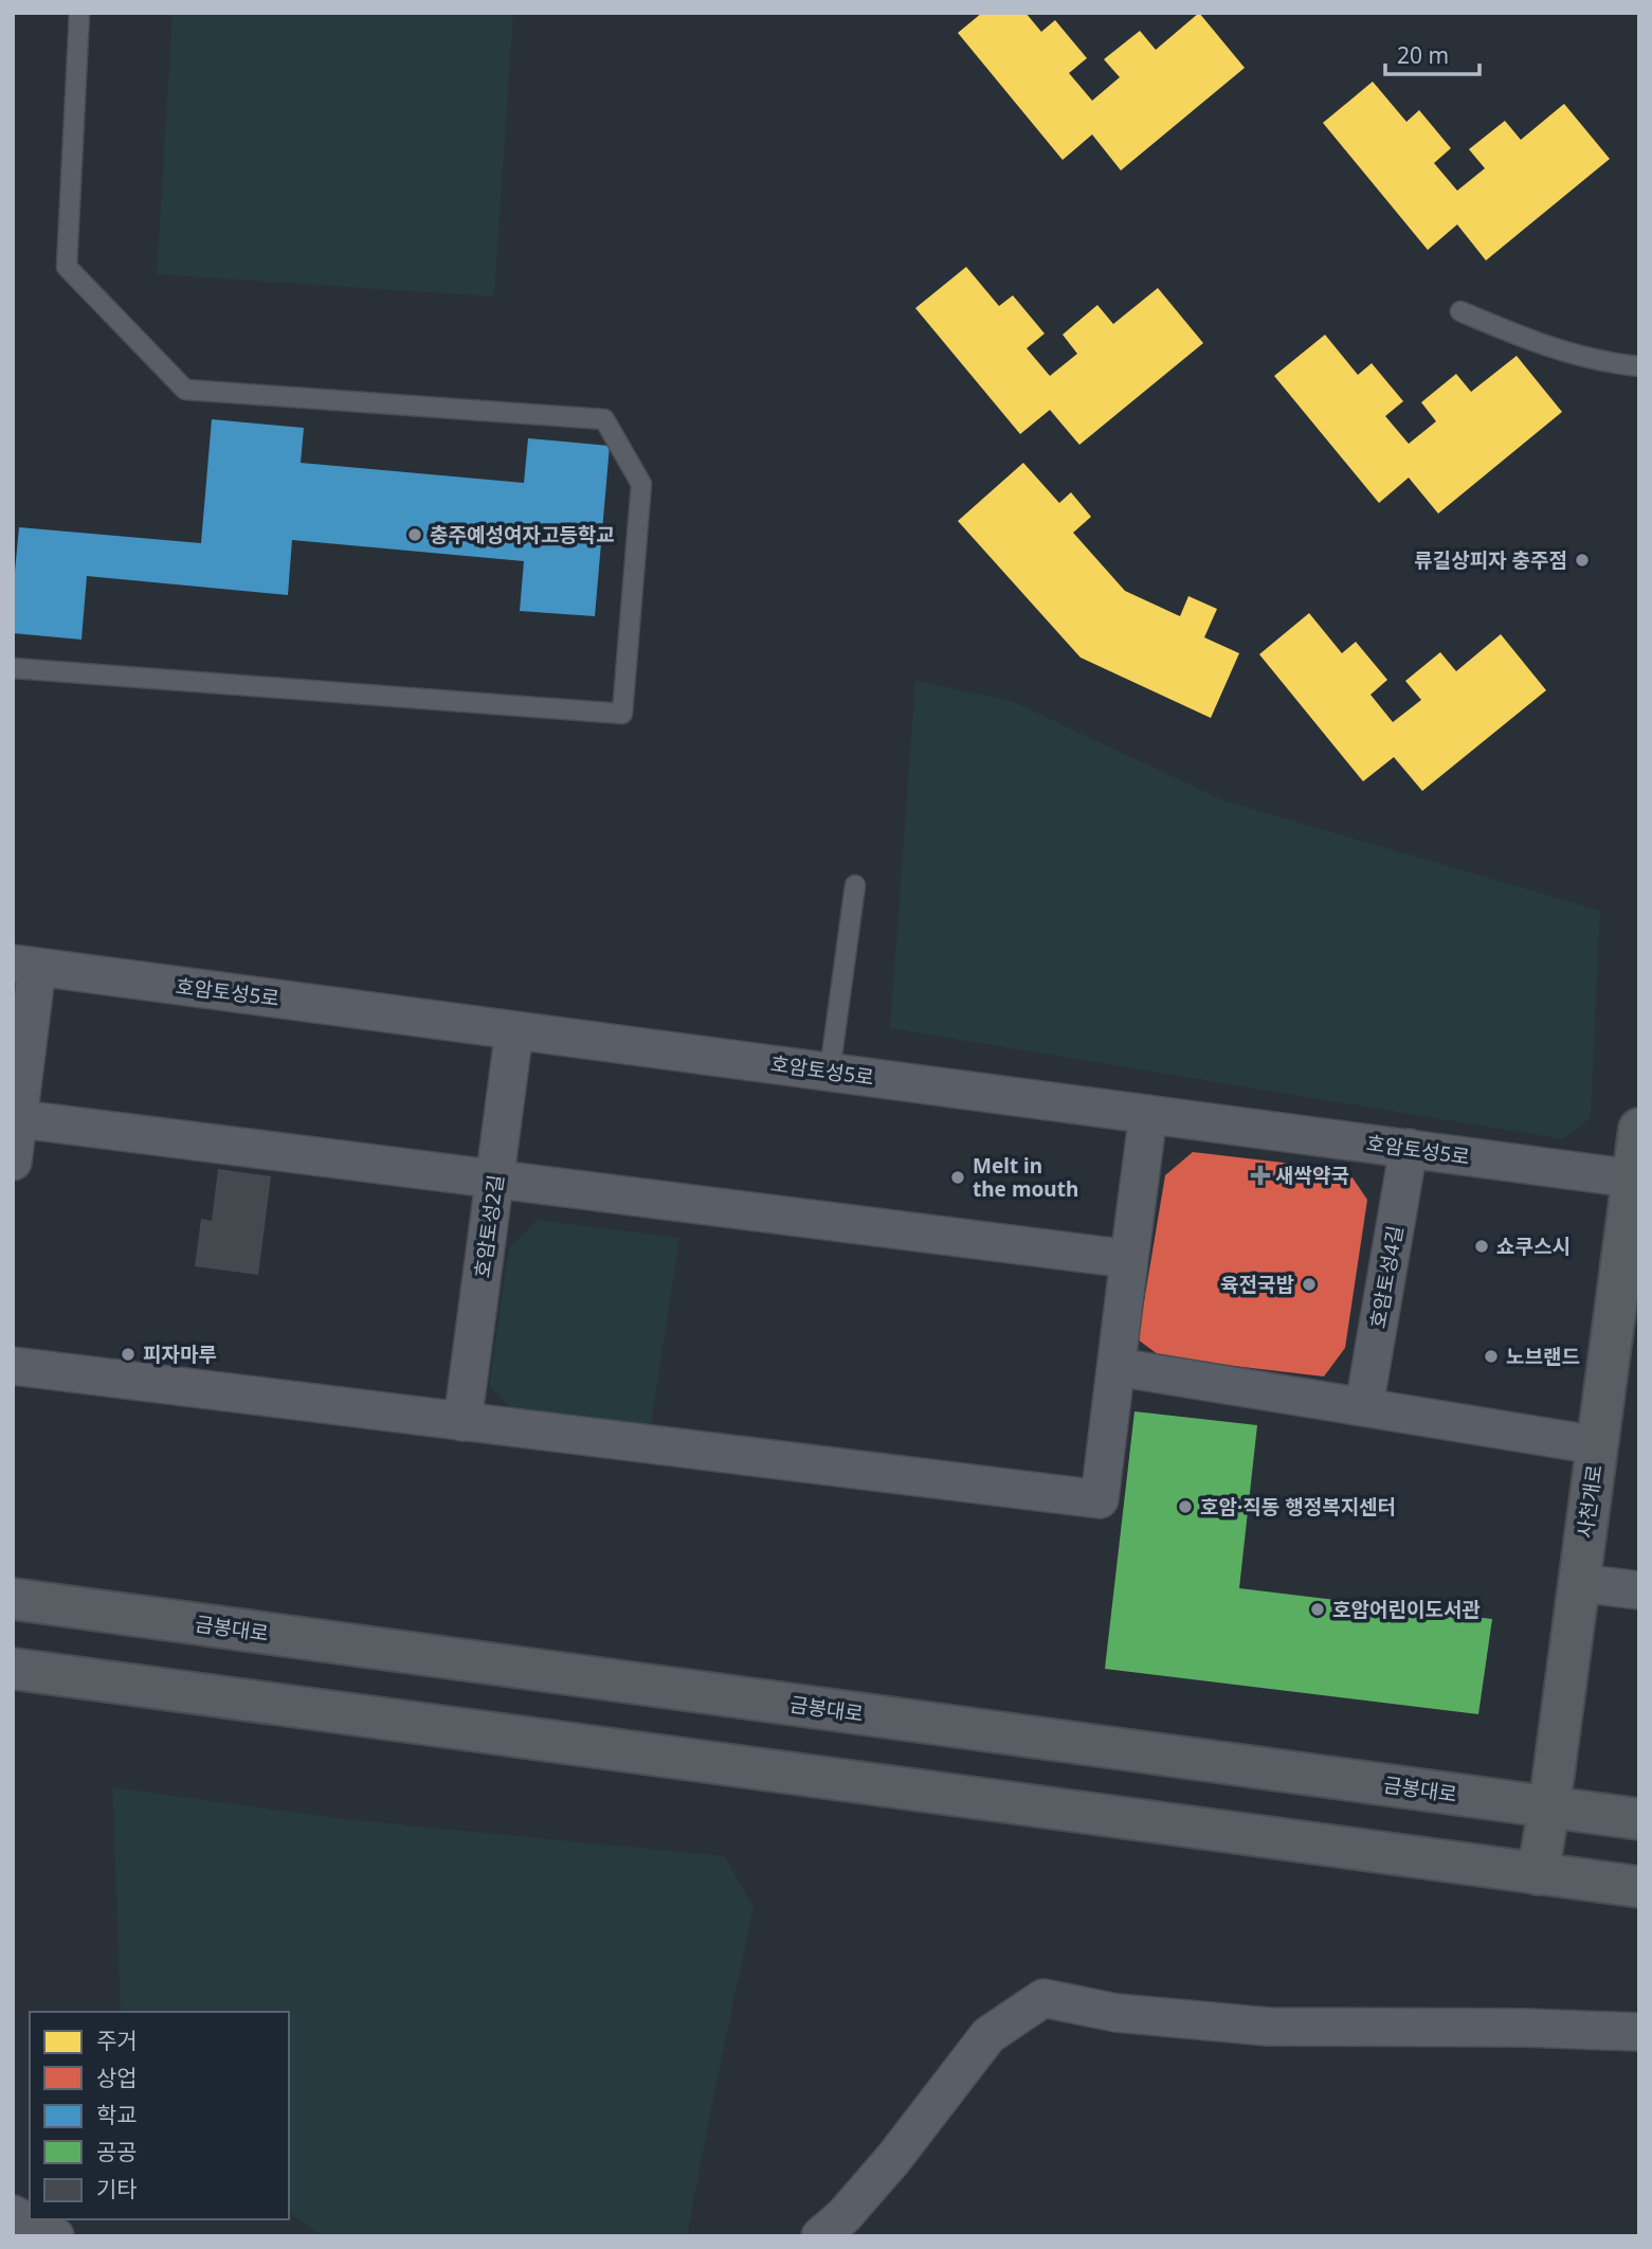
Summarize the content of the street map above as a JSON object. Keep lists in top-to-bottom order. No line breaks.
{"streets":{"street":["호암토성5로","호암토성2길","호암토성4길","사천개로","금봉대로"]},"crossings":[["호암토성5로","호암토성2길"],["호암토성5로","호암토성4길"],["호암토성5로","사천개로"],["사천개로","금봉대로"]],"places":{"other":["충주예성여자고등학교","류길상피자 충주점","Melt in the mouth","쇼쿠스시","육전국밥","피자마루","노브랜드","호암·직동 행정복지센터","호암어린이도서관"],"health":["새싹약국"]},"legend":["주거","상업","학교","공공","기타"],"scale_bar":"20 m"}
